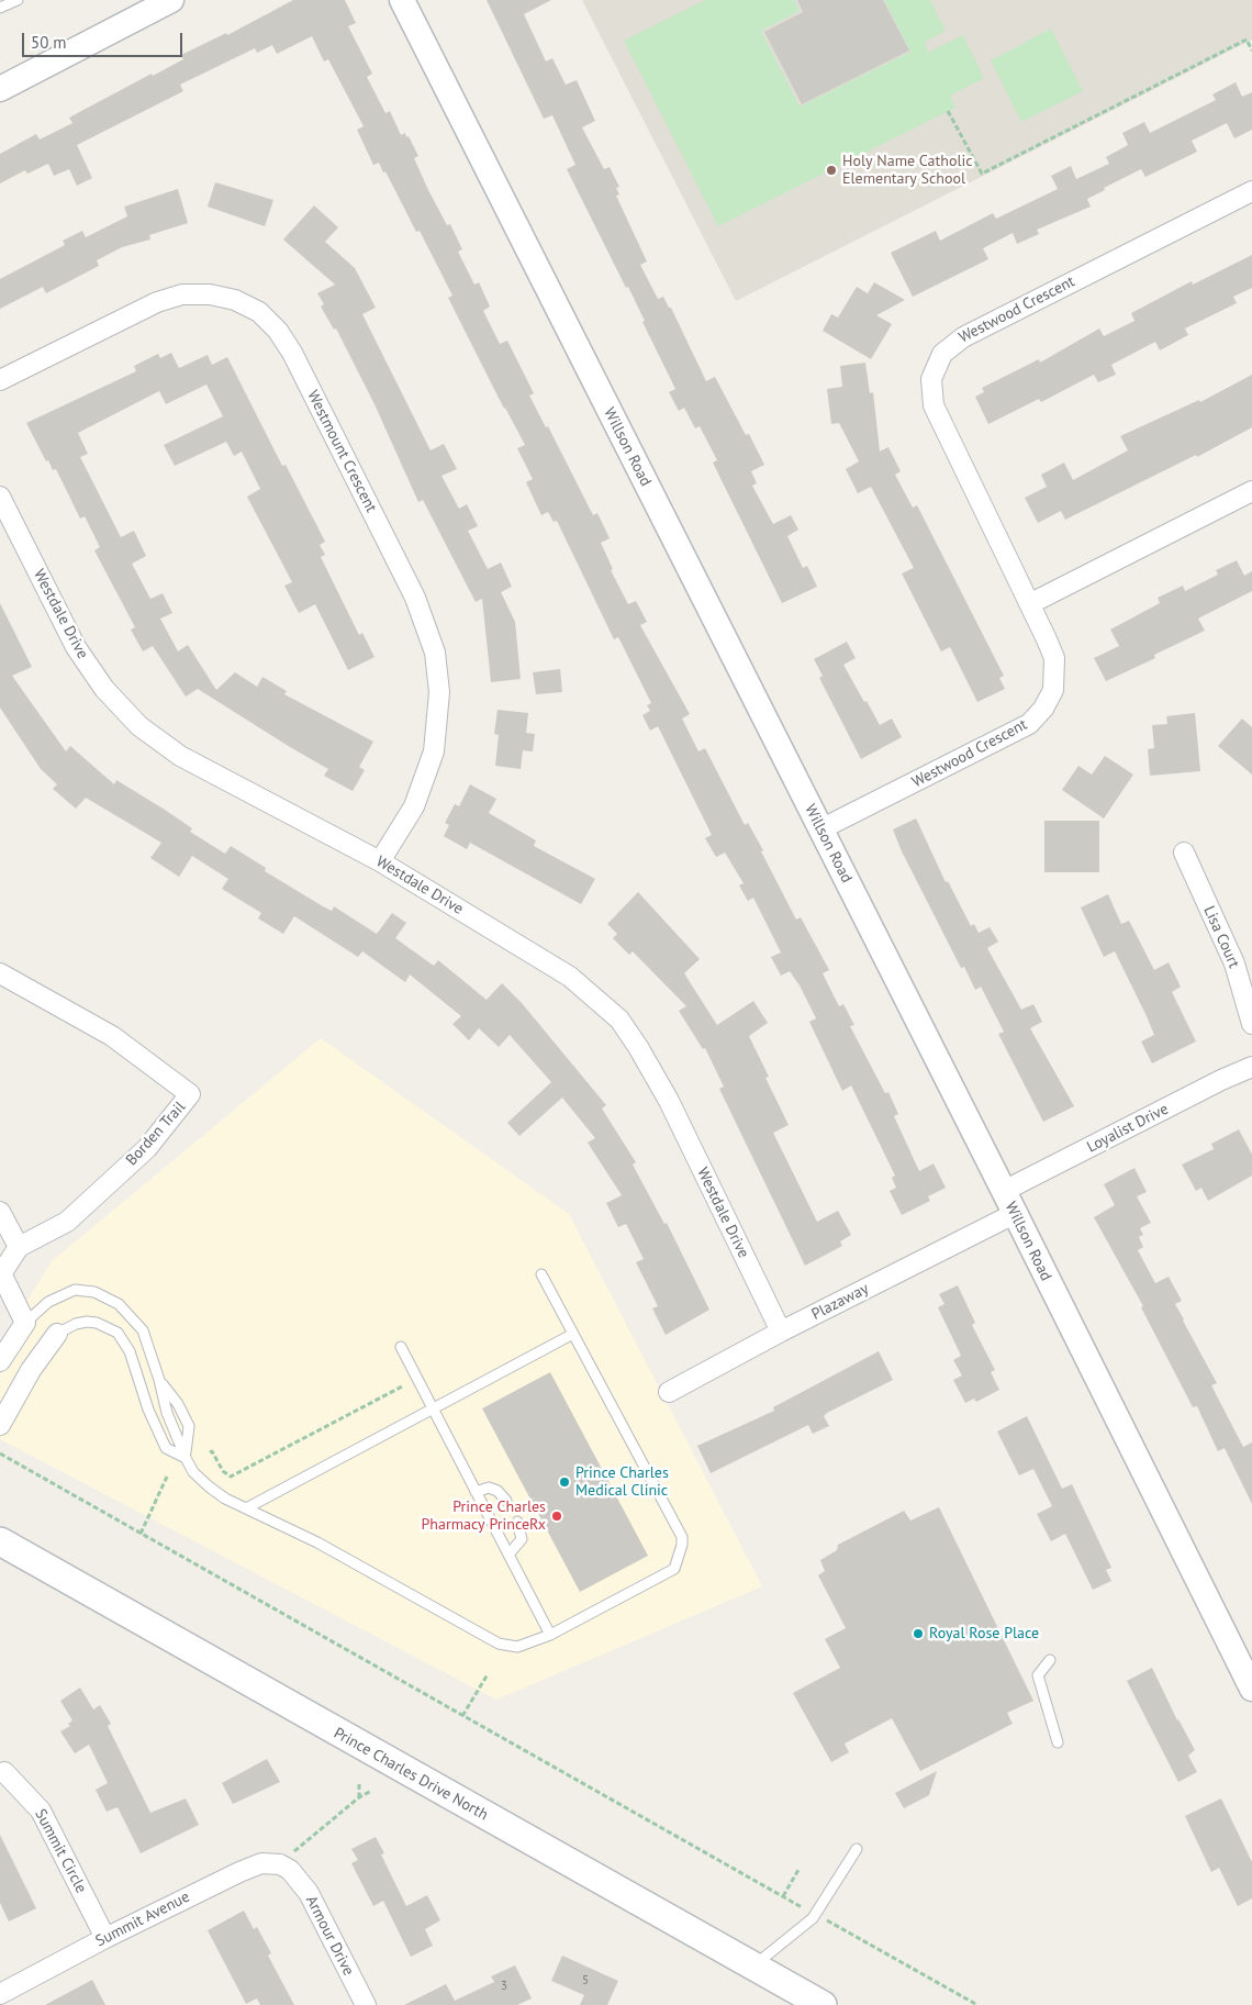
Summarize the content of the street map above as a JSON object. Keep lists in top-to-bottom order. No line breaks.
{"streets":{"main road":["Prince Charles Drive North"],"street":["Westwood Crescent","Willson Road","Westmount Crescent","Westdale Drive","Lisa Court","Loyalist Drive","Borden Trail","Plazaway","Summit Circle","Summit Avenue","Armour Drive"]},"crossings":[["Westwood Crescent","Willson Road"],["Willson Road","Loyalist Drive"],["Willson Road","Plazaway"],["Westmount Crescent","Westdale Drive"],["Westdale Drive","Plazaway"],["Summit Circle","Summit Avenue"],["Summit Avenue","Armour Drive"]],"places":["Holy Name Catholic Elementary School","Prince Charles Medical Clinic","Prince Charles Pharmacy PrinceRx","Royal Rose Place"],"house_numbers":["5","3"],"scale_bar":"50 m"}
